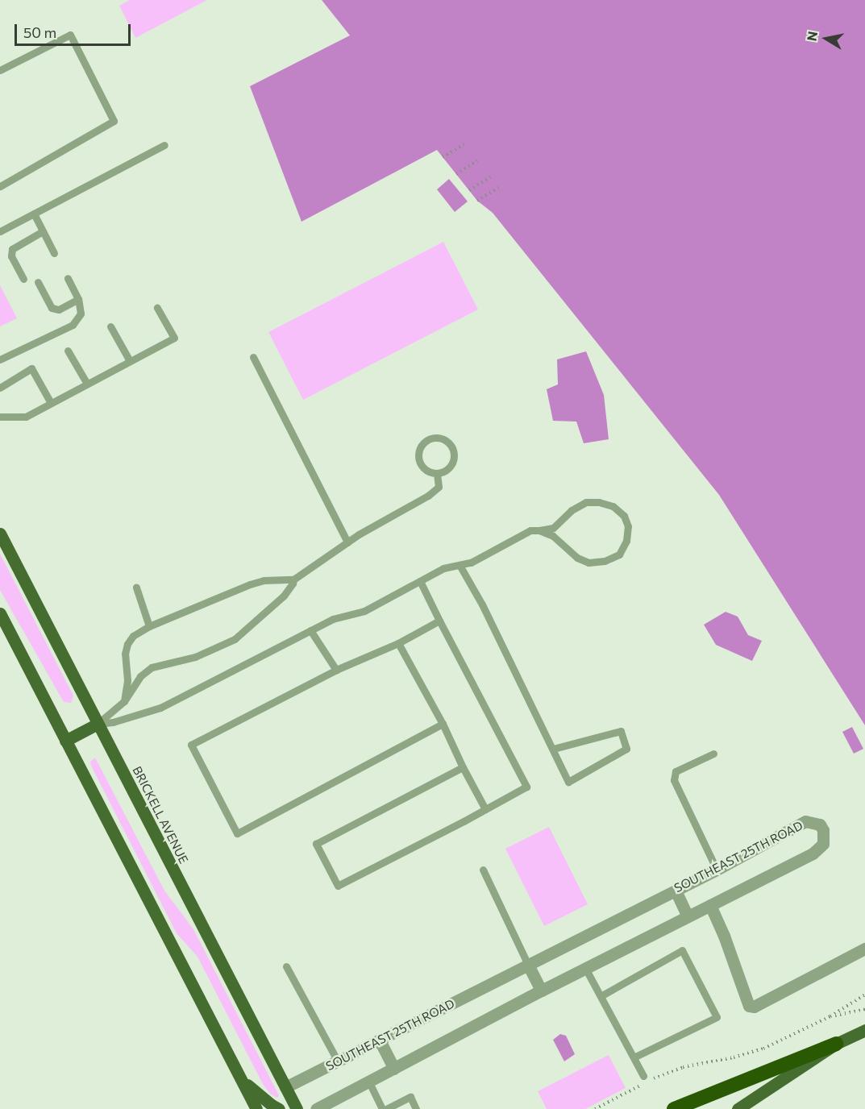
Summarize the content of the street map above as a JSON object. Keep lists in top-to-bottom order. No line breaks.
{"streets":{"main road":["BRICKELL AVENUE"],"street":["SOUTHEAST 25TH ROAD"]},"crossings":[["BRICKELL AVENUE","SOUTHEAST 25TH ROAD"]],"scale_bar":"50 m","north":"left"}
